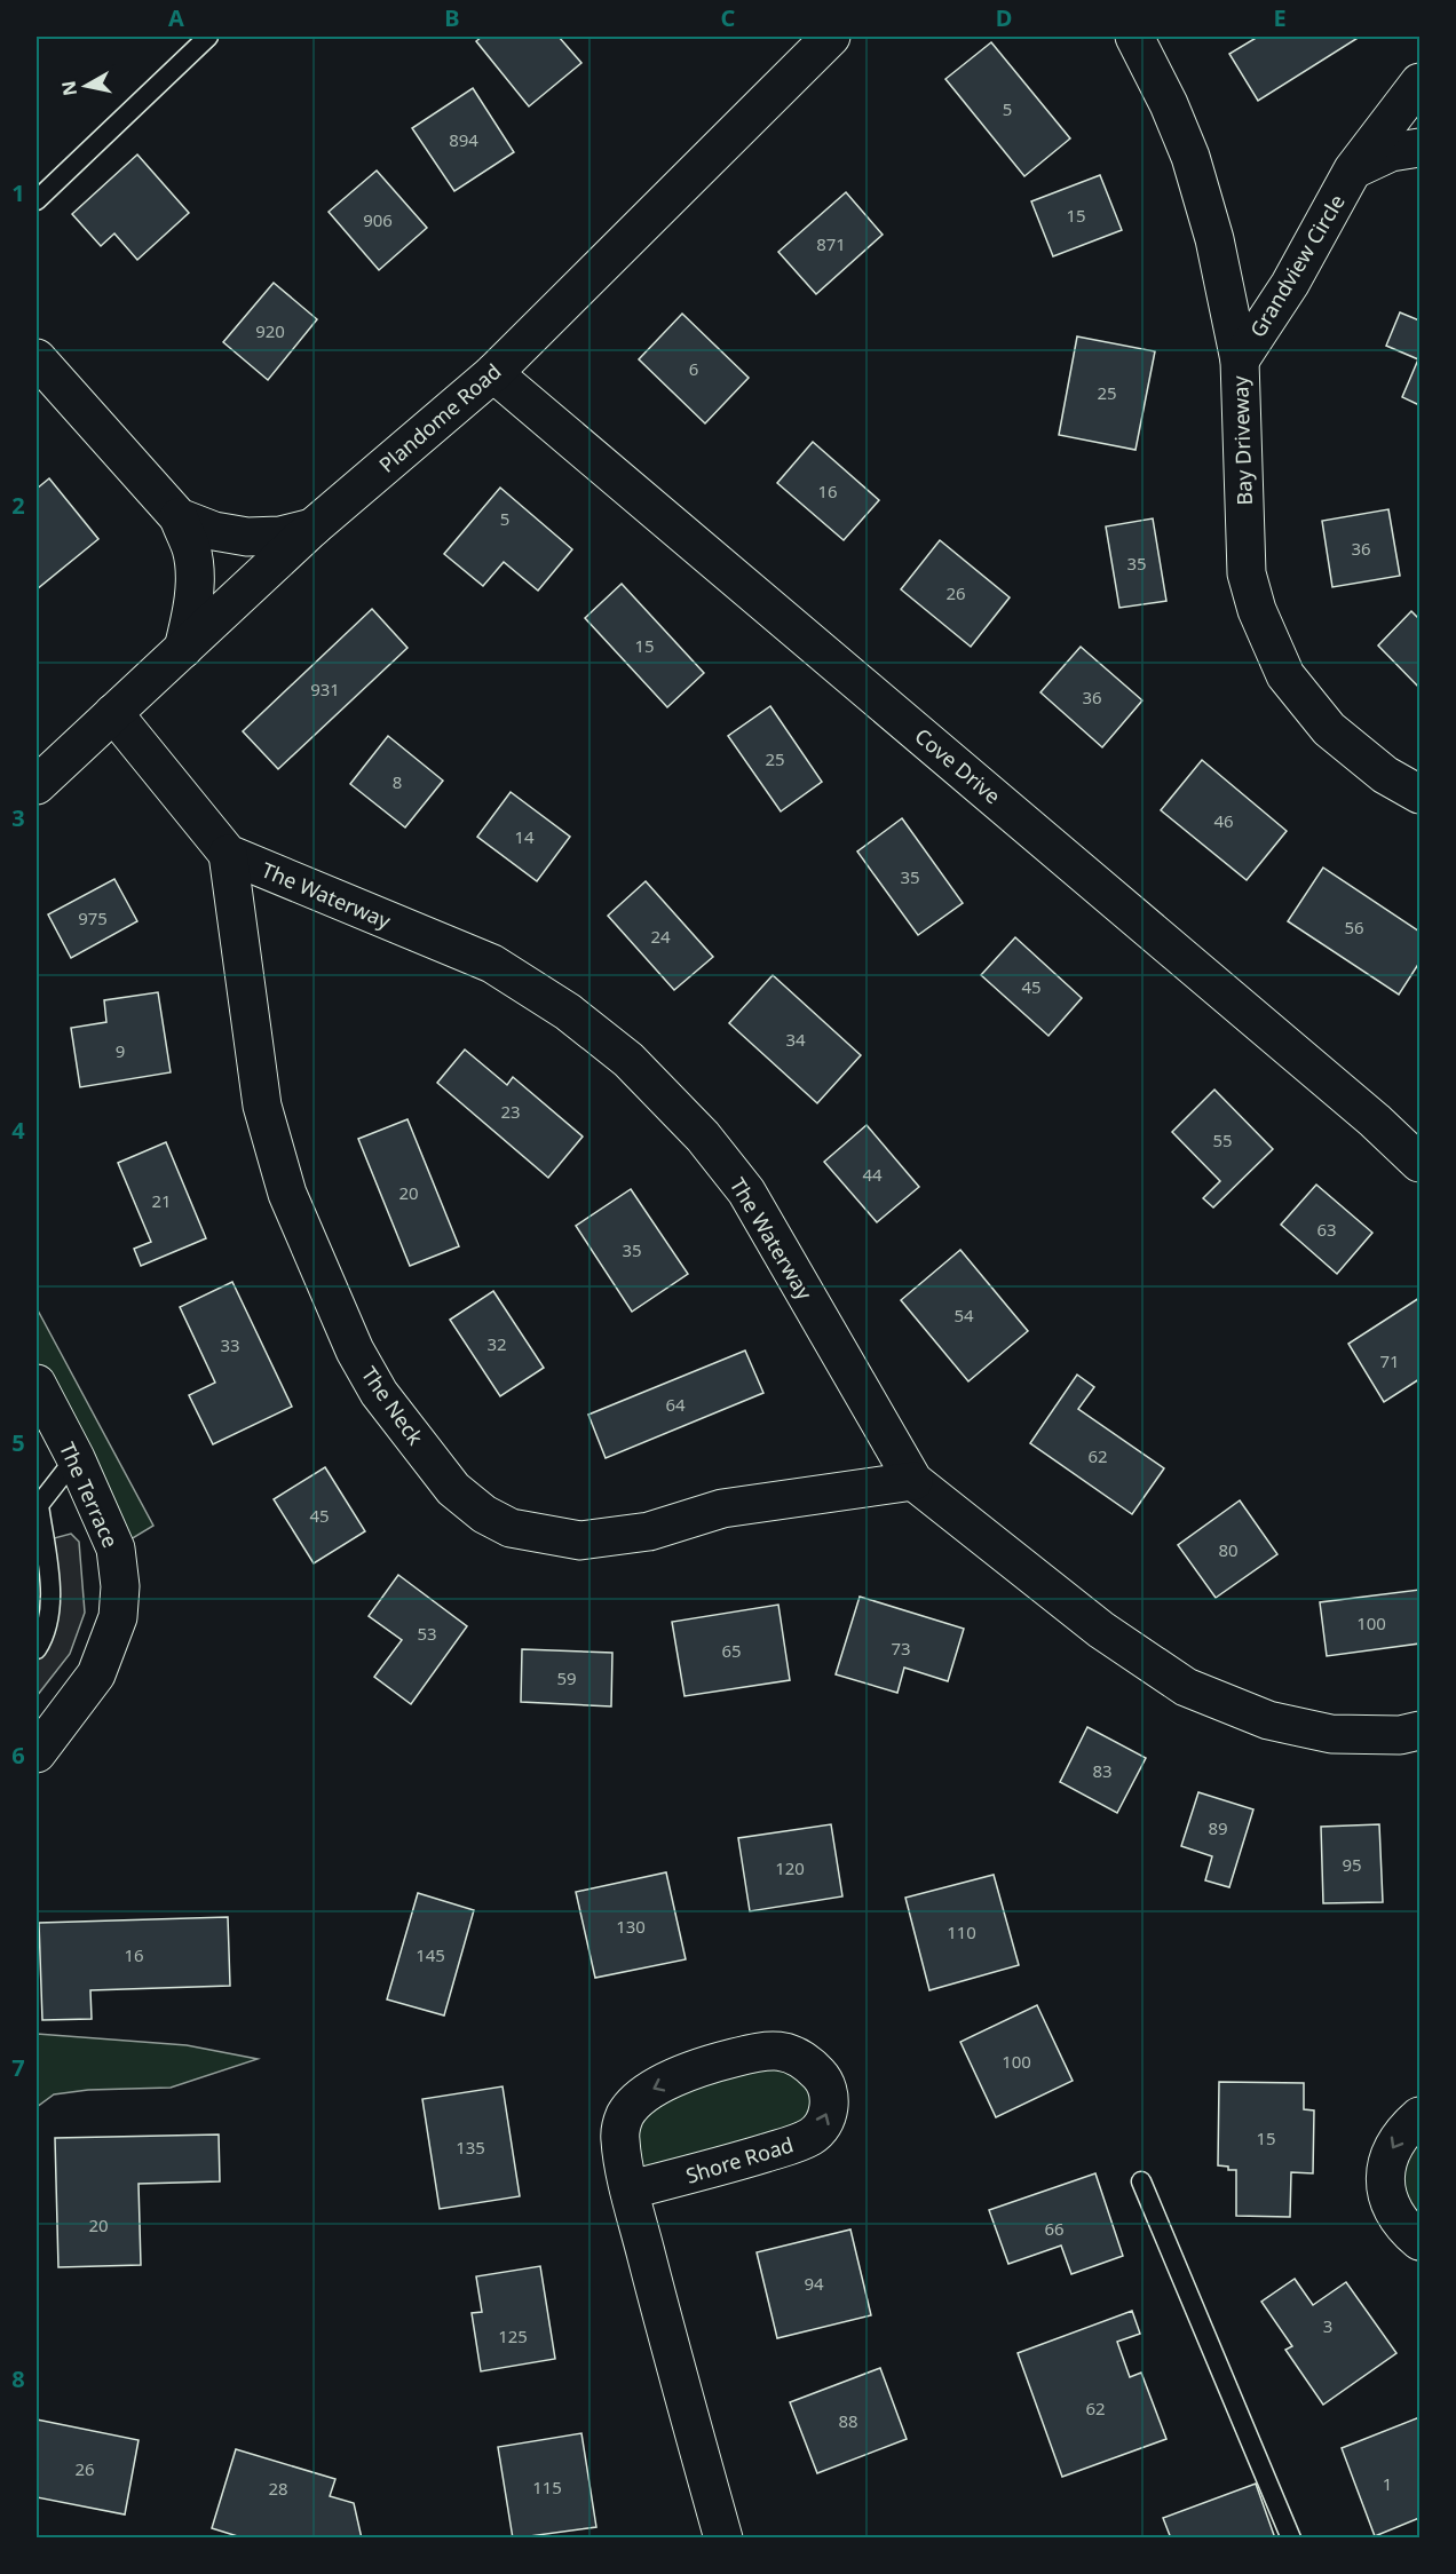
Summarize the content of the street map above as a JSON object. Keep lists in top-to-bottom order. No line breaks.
{"streets":{"street":["Grandview Circle","Plandome Road","Bay Driveway","Cove Drive","The Waterway","The Neck","The Terrace","Shore Road"]},"crossings":[["Grandview Circle","Bay Driveway"],["Plandome Road","Cove Drive"],["Plandome Road","The Waterway"],["The Waterway","The Neck"]],"house_numbers":["5","894","15","906","871","920","6","25","16","5","36","35","26","15","931","36","25","8","46","14","35","975","56","24","45","34","9","23","55","44","20","21","63","35","54","32","33","71","64","62","45","80","100","53","73","65","59","83","89","95","120","130","110","16","145","100","15","135","20","66","94","3","125","62","88","26","1","115","28"],"north":"left","grid":{"columns":["A","B","C","D","E"],"rows":["1","2","3","4","5","6","7","8"]}}
